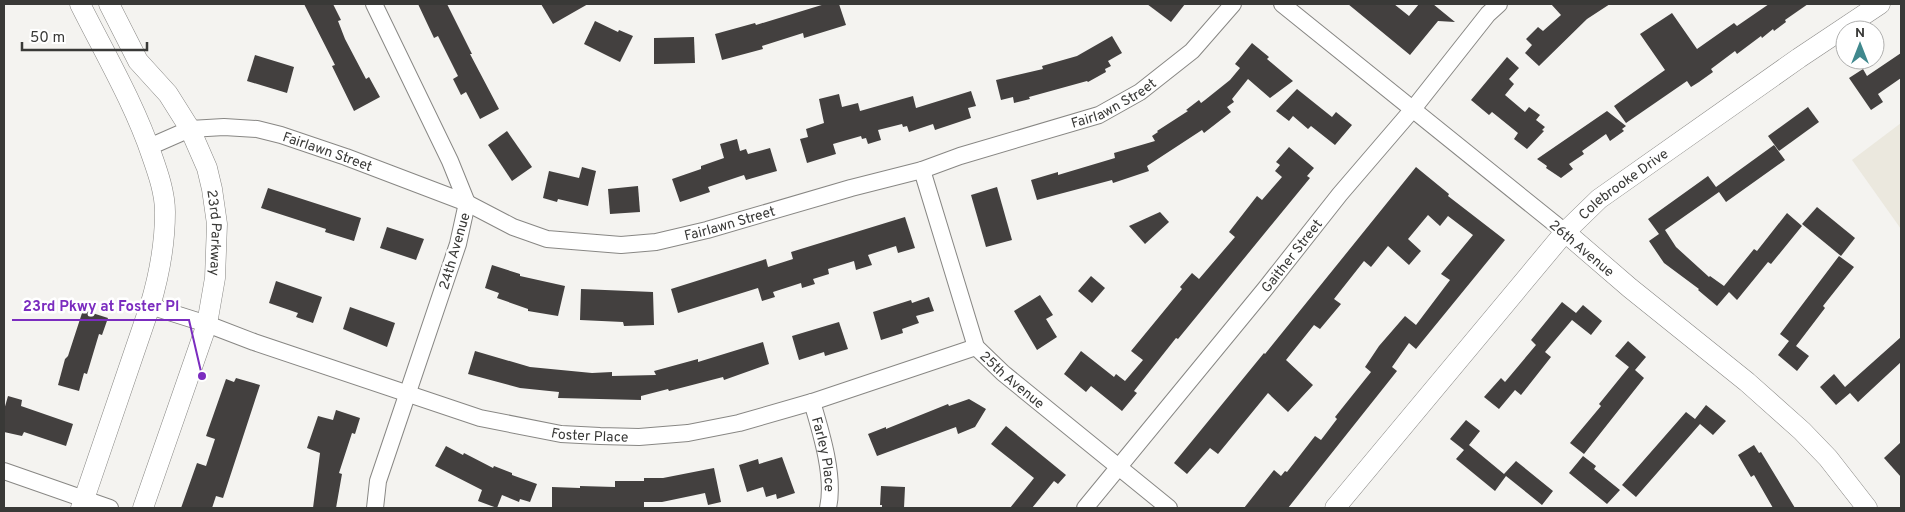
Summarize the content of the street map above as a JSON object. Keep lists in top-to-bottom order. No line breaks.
{"streets":{"street":["Fairlawn Street","Colebrooke Drive","23rd Parkway","26th Avenue","24th Avenue","Gaither Street","25th Avenue","Foster Place","Farley Place"]},"crossings":[["Fairlawn Street","23rd Parkway"],["Fairlawn Street","24th Avenue"],["Fairlawn Street","25th Avenue"],["Colebrooke Drive","26th Avenue"],["23rd Parkway","Foster Place"],["26th Avenue","Gaither Street"],["24th Avenue","Foster Place"],["Gaither Street","25th Avenue"],["25th Avenue","Foster Place"],["Foster Place","Farley Place"]],"places":["23rd Pkwy at Foster Pl"],"scale_bar":"50 m","north":"top"}
